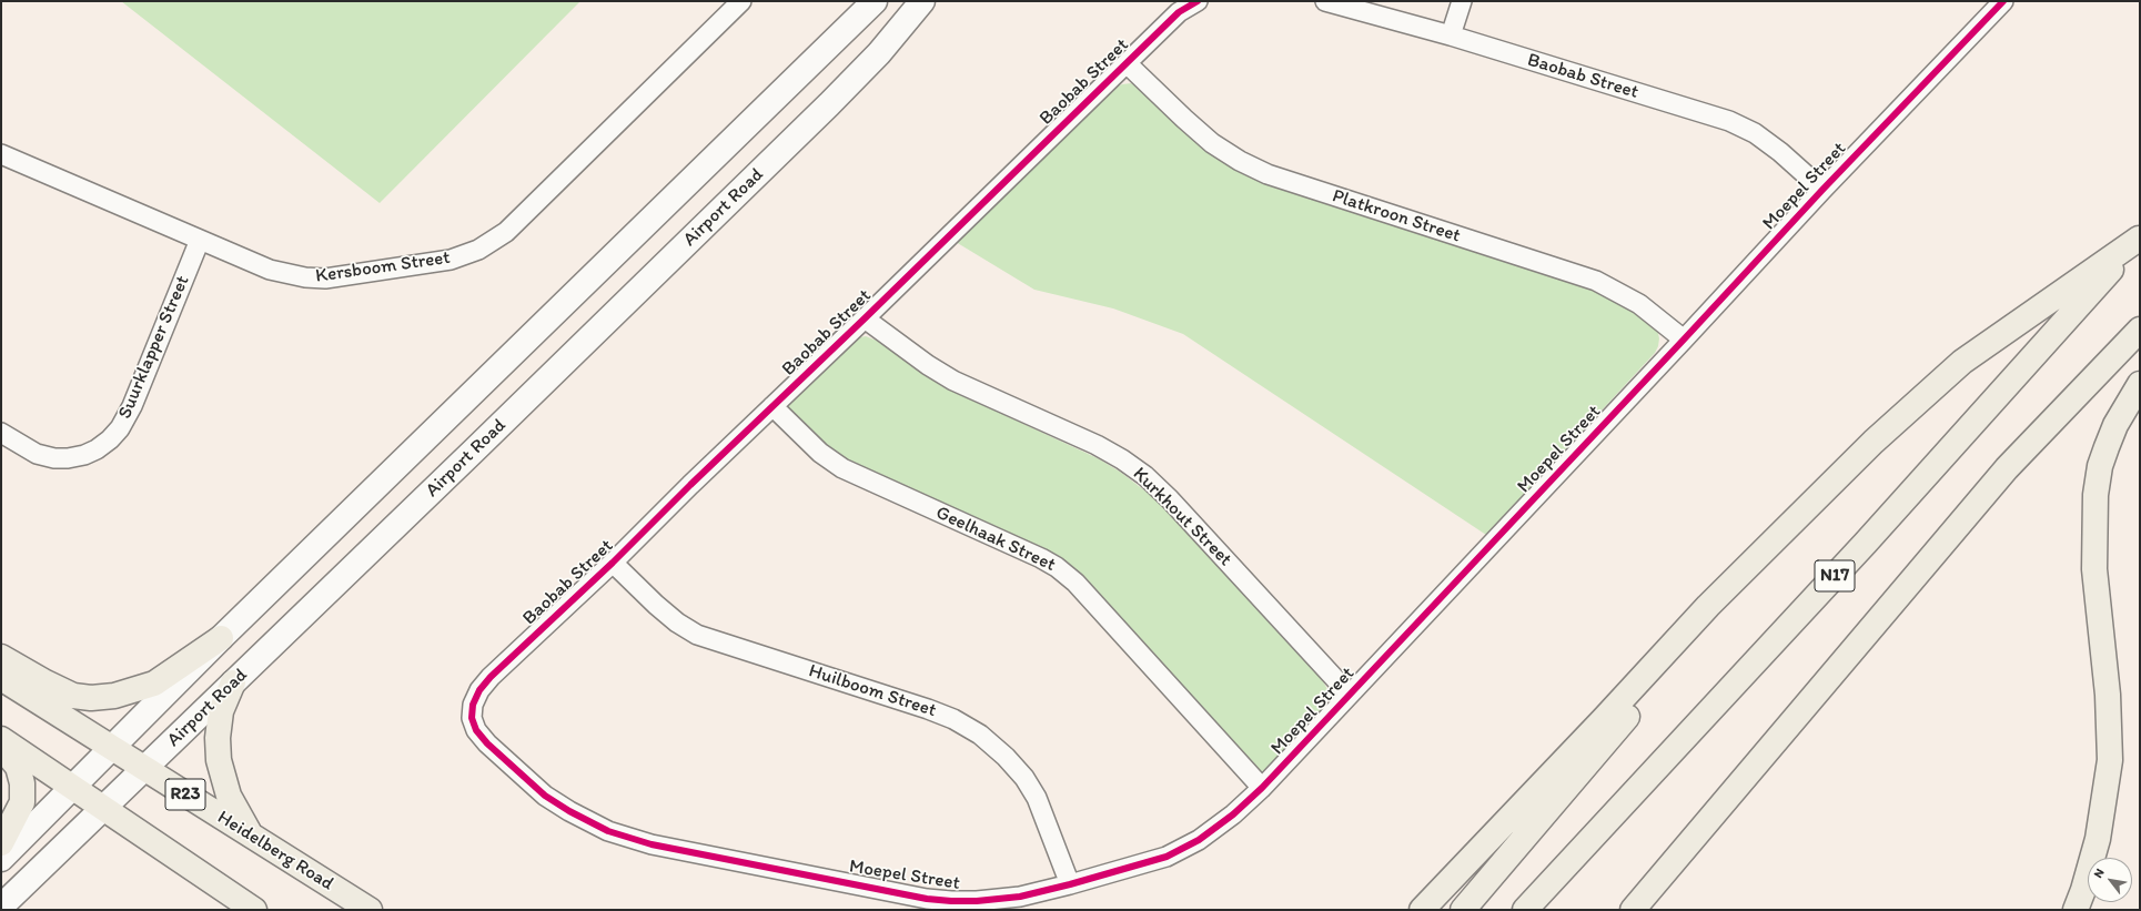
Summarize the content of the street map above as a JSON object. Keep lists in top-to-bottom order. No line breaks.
{"streets":{"main road":["Airport Road","N17","R23","Heidelberg Road"],"street":["Baobab Street","Moepel Street","Platkroon Street","Kersboom Street","Suurklapper Street","Kurkhout Street","Geelhaak Street","Huilboom Street"]},"crossings":[["Baobab Street","Moepel Street"],["Baobab Street","Platkroon Street"],["Baobab Street","Kurkhout Street"],["Baobab Street","Geelhaak Street"],["Baobab Street","Huilboom Street"],["Moepel Street","Platkroon Street"],["Moepel Street","Kurkhout Street"],["Moepel Street","Geelhaak Street"],["Moepel Street","Huilboom Street"],["Airport Road","Heidelberg Road"],["Kersboom Street","Suurklapper Street"]],"north":"top left"}
